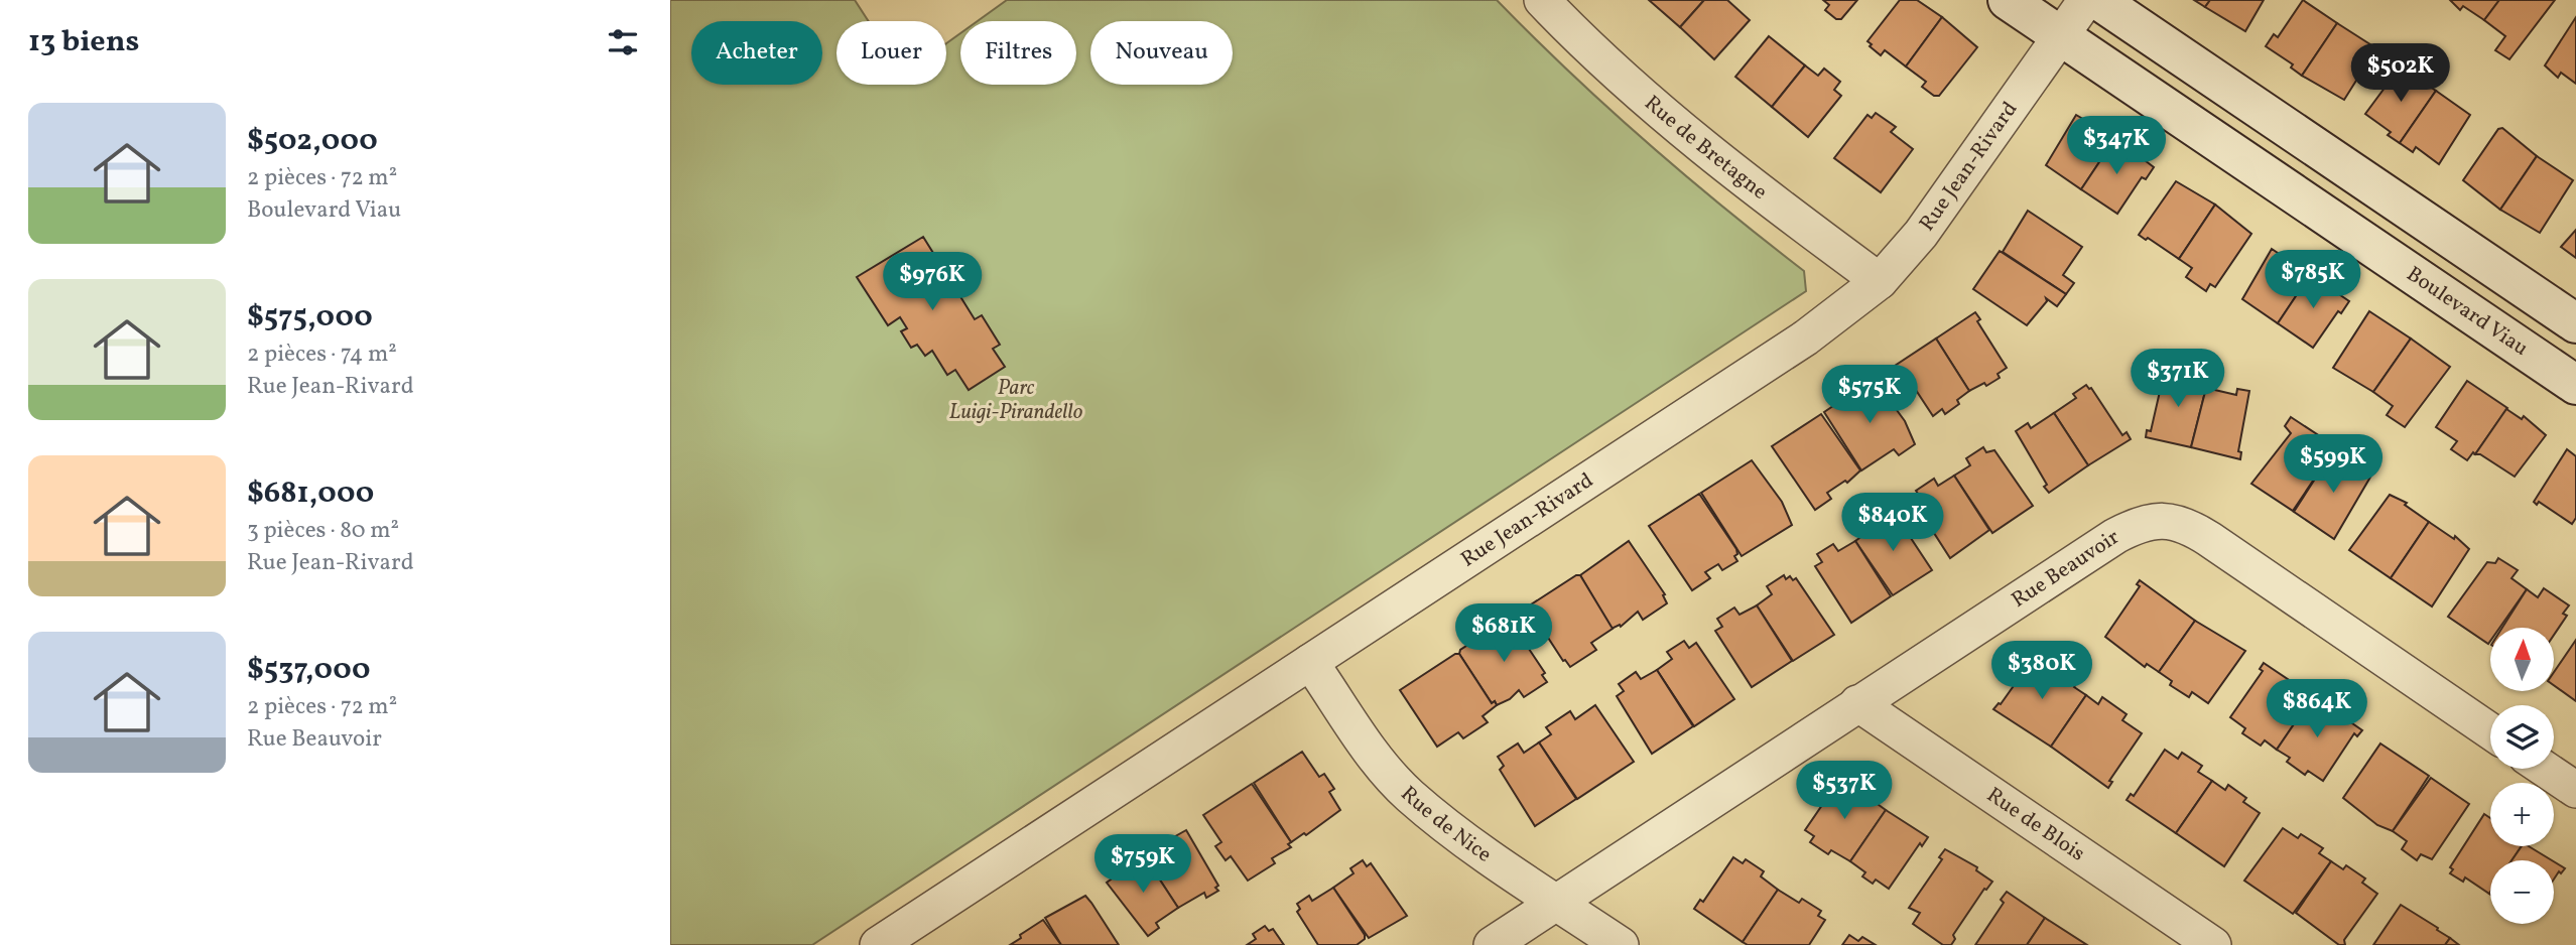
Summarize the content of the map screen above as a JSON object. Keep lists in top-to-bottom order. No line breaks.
{"streets":{"main road":["Boulevard Viau"],"street":["Rue de Bretagne","Rue Jean-Rivard","Rue Beauvoir","Rue de Nice","Rue de Blois"]},"crossings":[["Rue de Bretagne","Rue Jean-Rivard"],["Rue Jean-Rivard","Boulevard Viau"],["Rue Jean-Rivard","Rue de Nice"],["Rue Beauvoir","Rue de Nice"],["Rue Beauvoir","Rue de Blois"]],"parks":["Parc Luigi-Pirandello"],"north":"top","page":{"heading":"13 biens","chip":["Acheter","Louer","Filtres","Nouveau"],"price":["$502K","$347K","$785K","$976K","$371K","$575K","$599K","$840K","$681K","$380K","$864K","$537K","$759K"],"list":[{"name":"$502,000","note":"2 pièces · 72 m² · Boulevard Viau"},{"name":"$575,000","note":"2 pièces · 74 m² · Rue Jean-Rivard"},{"name":"$681,000","note":"3 pièces · 80 m² · Rue Jean-Rivard"},{"name":"$537,000","note":"2 pièces · 72 m² · Rue Beauvoir"}],"map_buttons":["+","−"]}}
